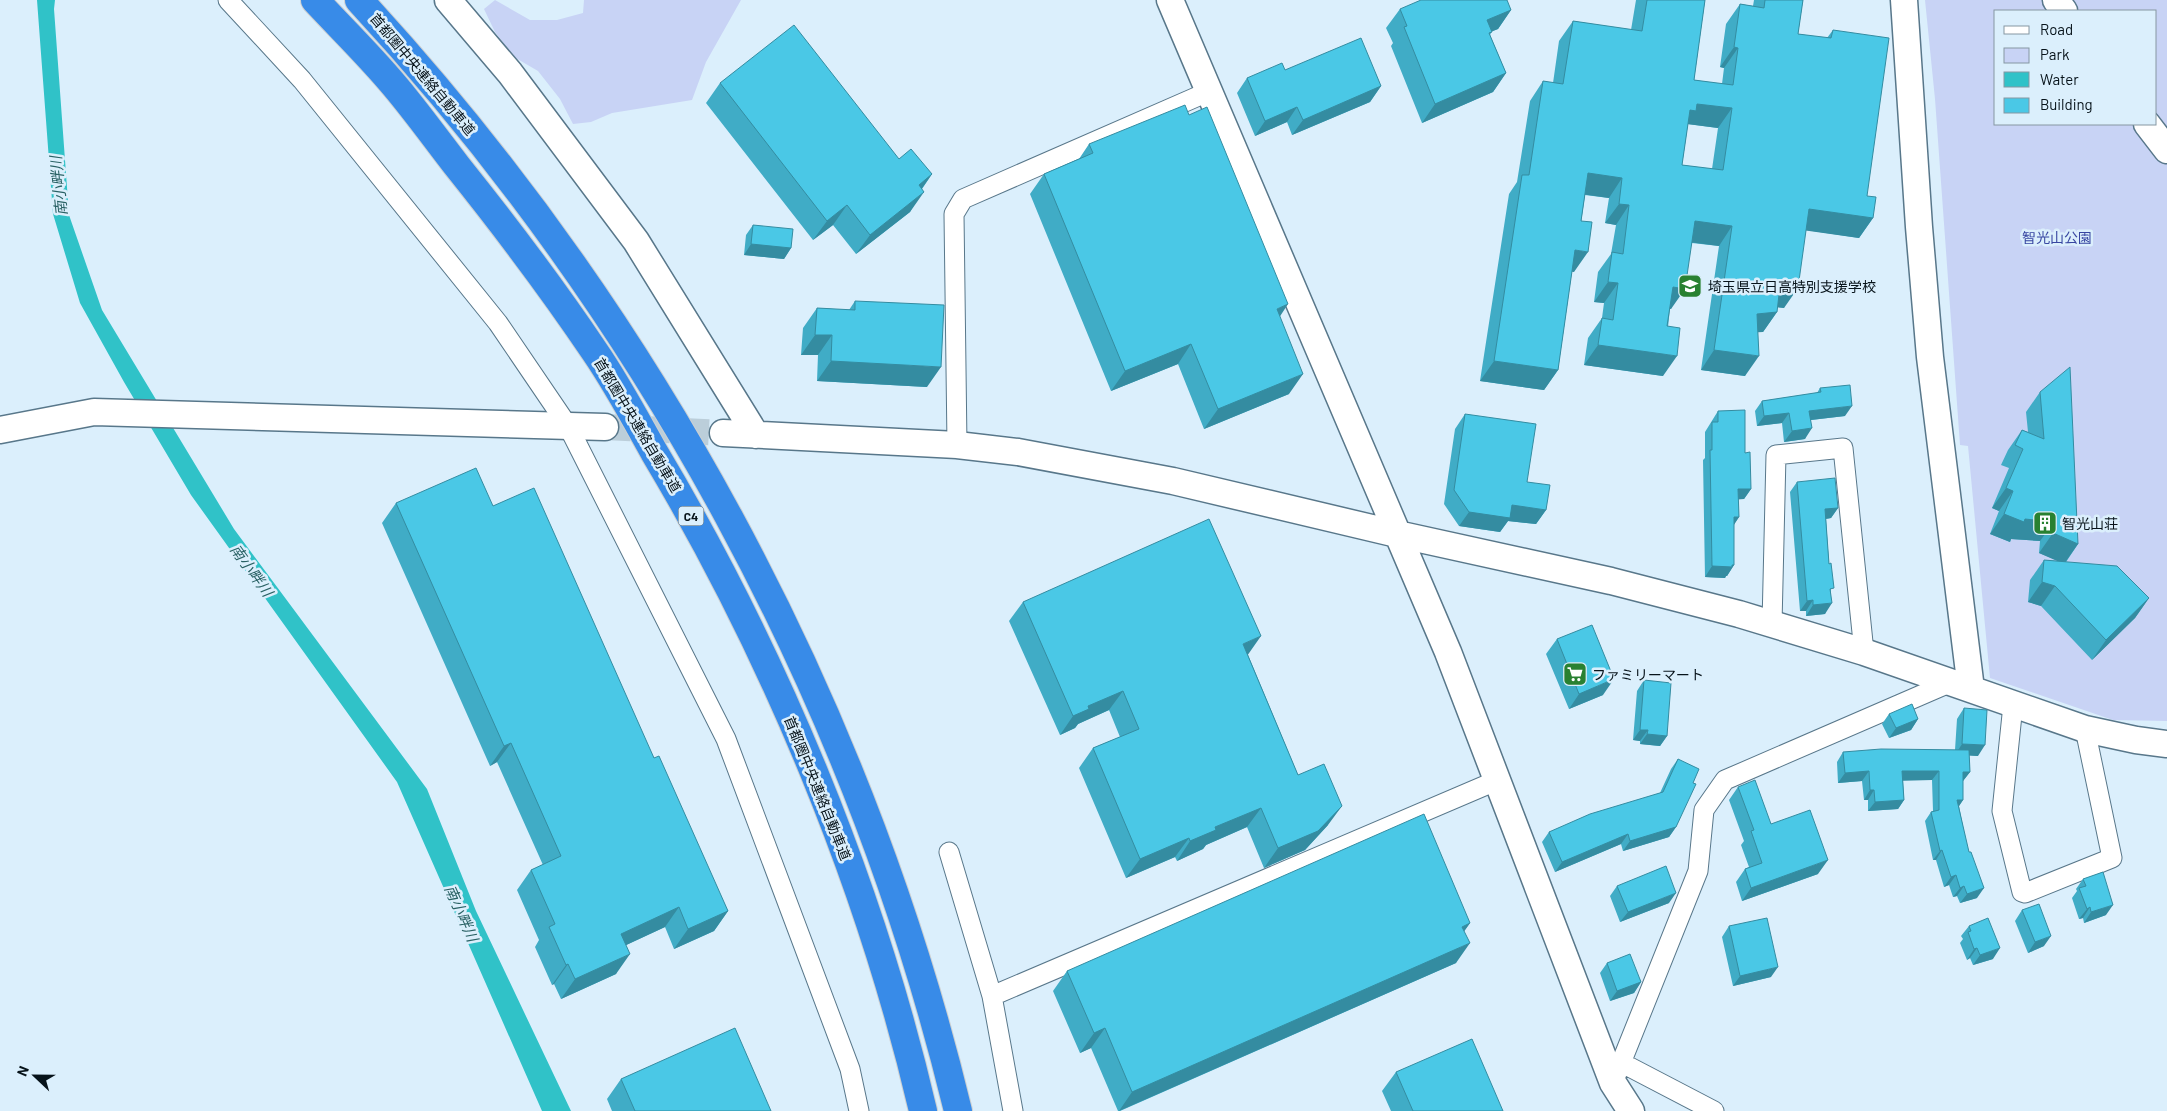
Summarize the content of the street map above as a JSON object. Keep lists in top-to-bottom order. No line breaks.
{"streets":{"highway":["首都圏中央連絡自動車道","C4"]},"water":["南小畔川"],"parks":["智光山公園"],"places":{"school or university":["埼玉県立日高特別支援学校"],"building":["智光山荘"],"supermarket":["ファミリーマート"]},"legend":["Road","Park","Water","Building"],"north":"left"}
